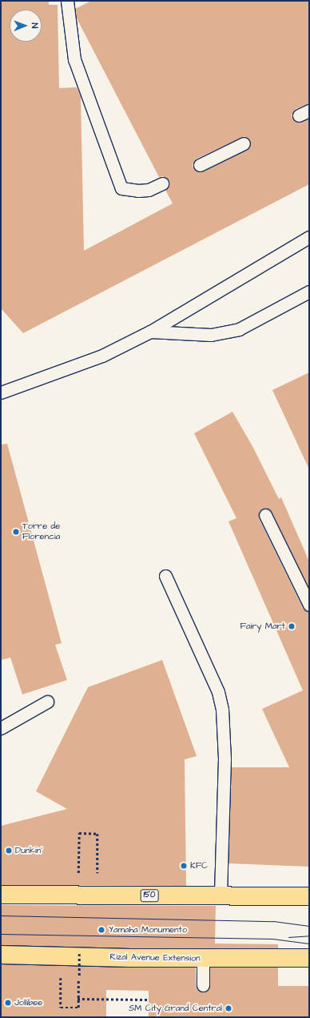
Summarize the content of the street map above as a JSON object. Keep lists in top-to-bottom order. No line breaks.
{"streets":{"main road":["150","Rizal Avenue Extension"]},"places":["Torre de Florencia","Fairy Mart","Dunkin'","KFC","Yamaha Monumento","Jollibee","SM City Grand Central"],"north":"right"}
